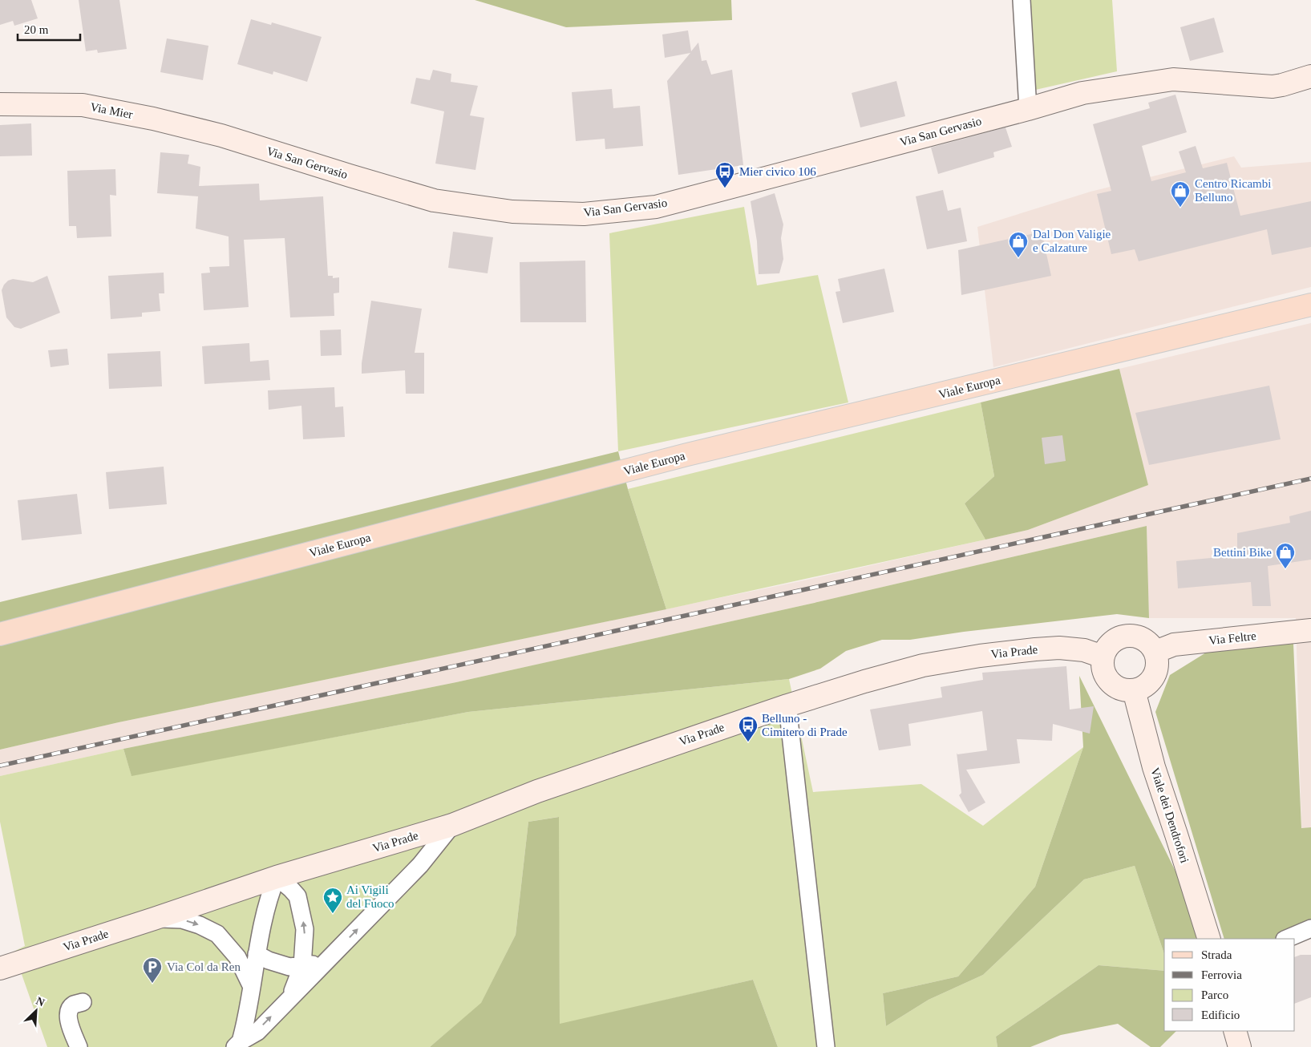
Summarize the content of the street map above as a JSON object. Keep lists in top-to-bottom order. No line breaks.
{"streets":{"main road":["Via Mier","Via San Gervasio","Viale Europa","Via Feltre","Via Prade","Viale dei Dendrofori"]},"crossings":[["Via Mier","Via San Gervasio"],["Via Feltre","Via Prade"],["Via Feltre","Viale dei Dendrofori"],["Via Prade","Viale dei Dendrofori"]],"places":{"bus stop":["Mier civico 106","Belluno - Cimitero di Prade"],"shop":["Centro Ricambi Belluno","Dal Don Valigie e Calzature","Bettini Bike"],"place":["Ai Vigili del Fuoco"],"parking":["Via Col da Ren"]},"legend":["Strada","Ferrovia","Parco","Edificio"],"scale_bar":"20 m","north":"top right"}
